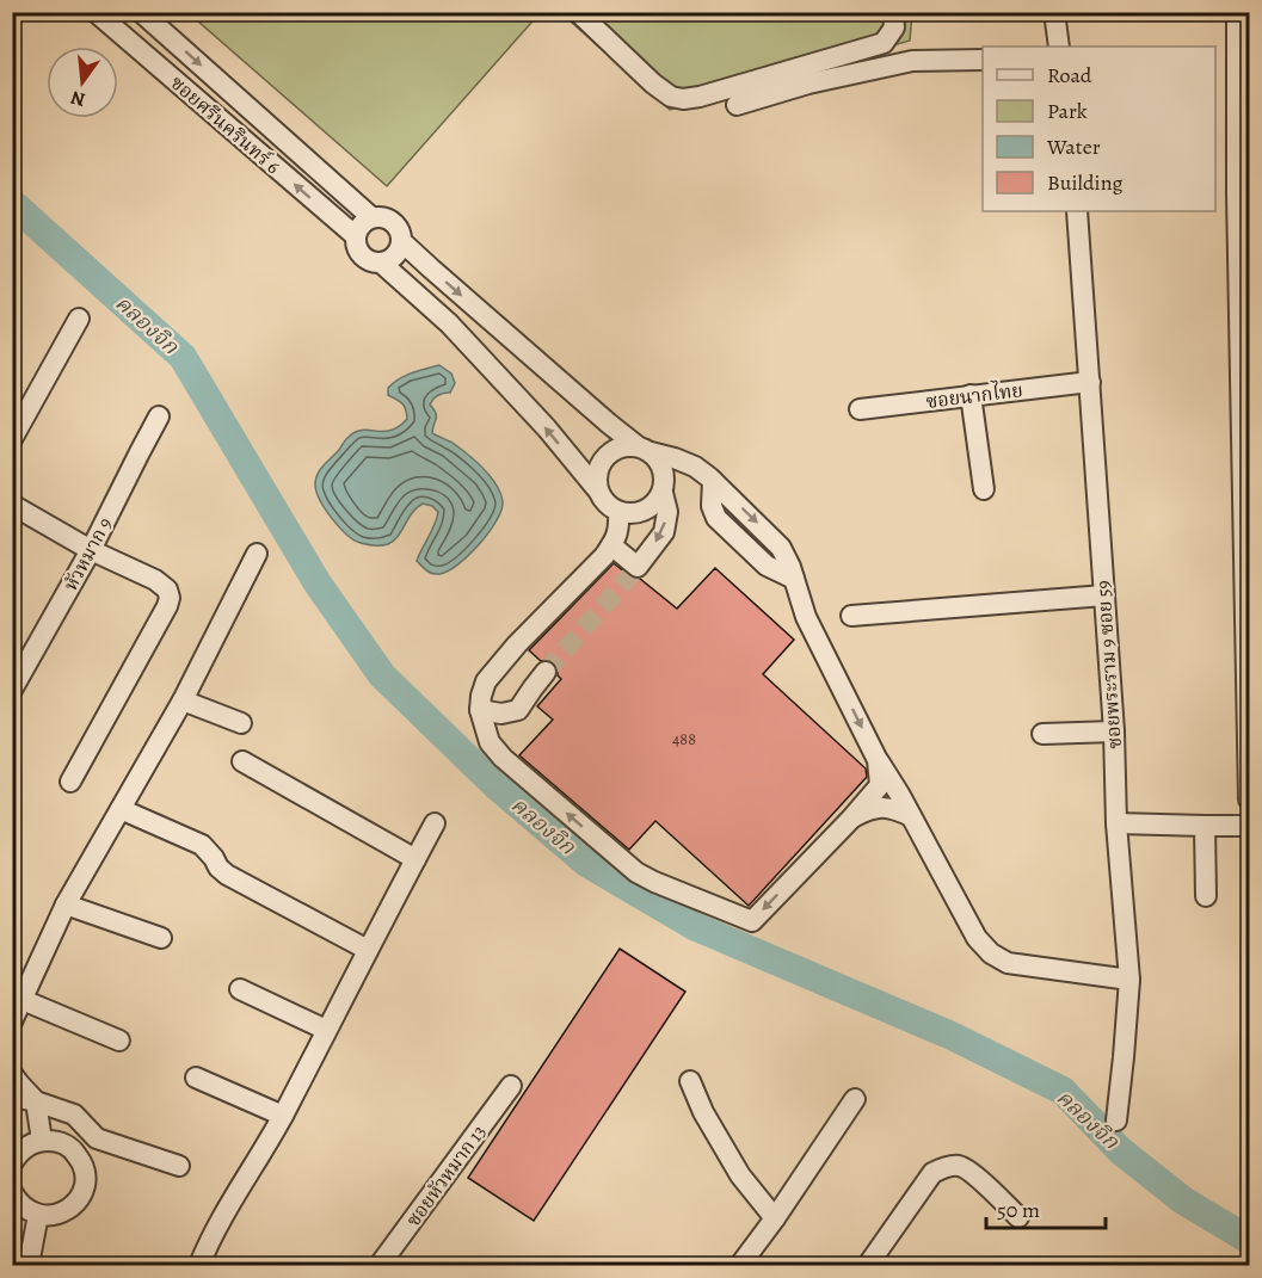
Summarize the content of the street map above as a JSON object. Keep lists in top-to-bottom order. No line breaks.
{"streets":{"street":["ซอยศรีนครินทร์ 6","ซอยนากไทย","หัวหมาก 9","ซอยพระราม 9 ซอย 59","ซอยหัวหมาก 13"]},"crossings":[["ซอยนากไทย","ซอยพระราม 9 ซอย 59"]],"water":["คลองจิก"],"house_numbers":["488"],"legend":["Road","Park","Water","Building"],"scale_bar":"50 m","north":"bottom"}
